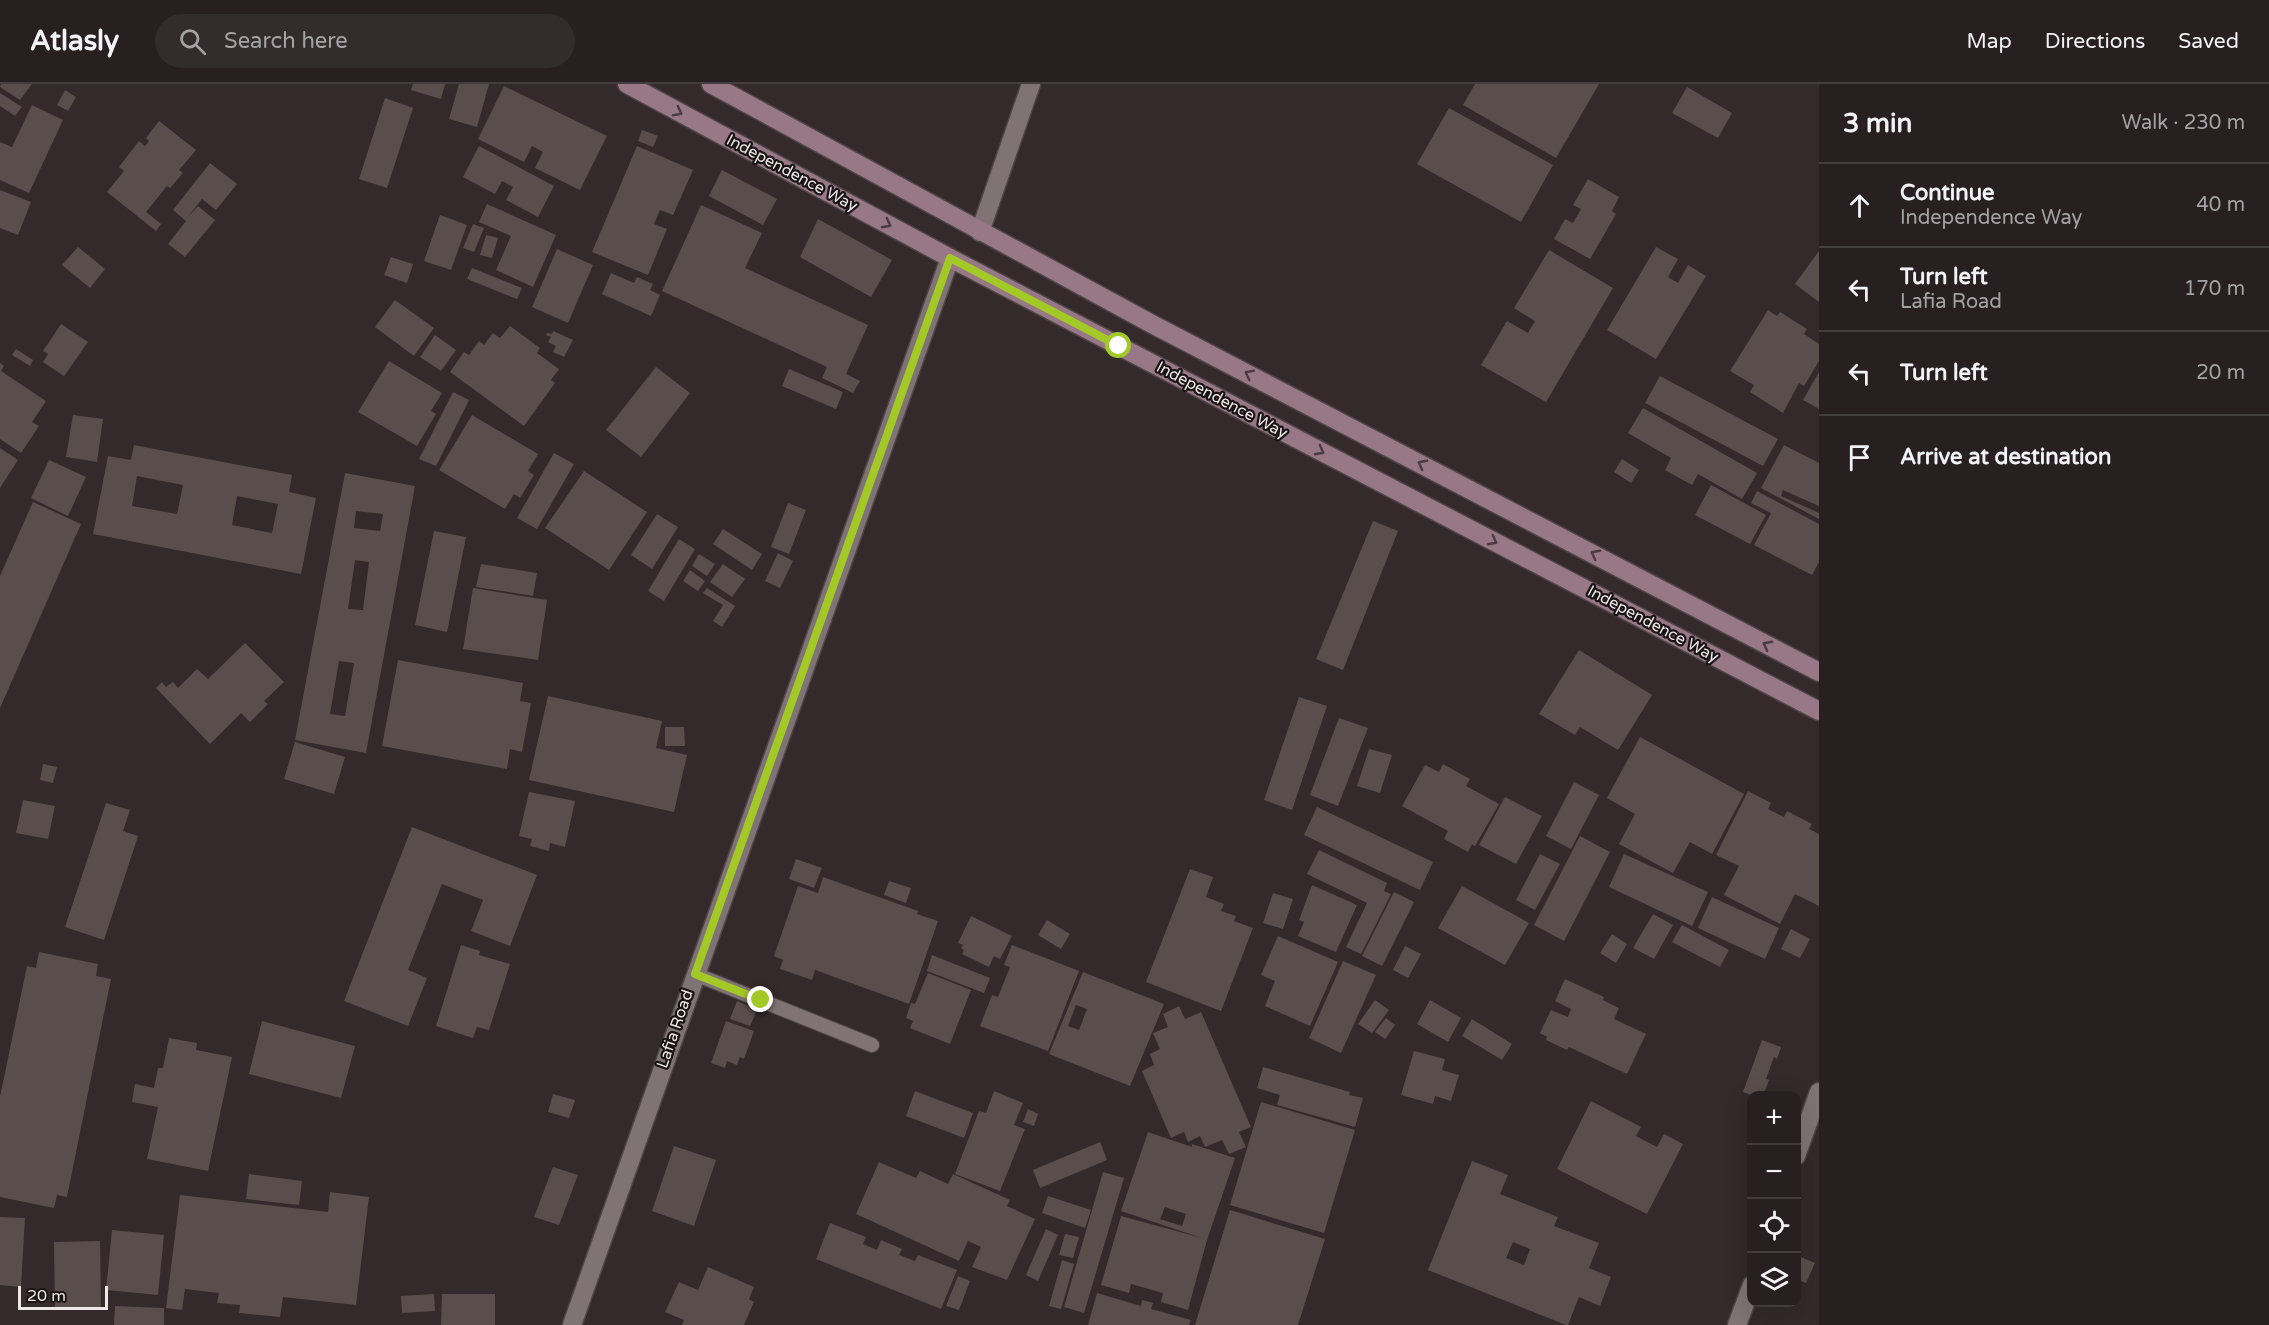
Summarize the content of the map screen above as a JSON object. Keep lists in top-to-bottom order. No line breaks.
{"streets":{"main road":["Independence Way"],"street":["Lafia Road"]},"crossings":[["Independence Way","Lafia Road"]],"scale_bar":"20 m","page":{"header":"Atlasly","search":"Search here","nav":["Map","Directions","Saved"],"heading":["3 min","Walk · 230 m"],"list":[["Continue","Independence Way","40 m"],["Turn left","Lafia Road","170 m"],["Turn left","20 m"],"Arrive at destination"],"map_buttons":["+","−"],"scale":"20 m"}}
